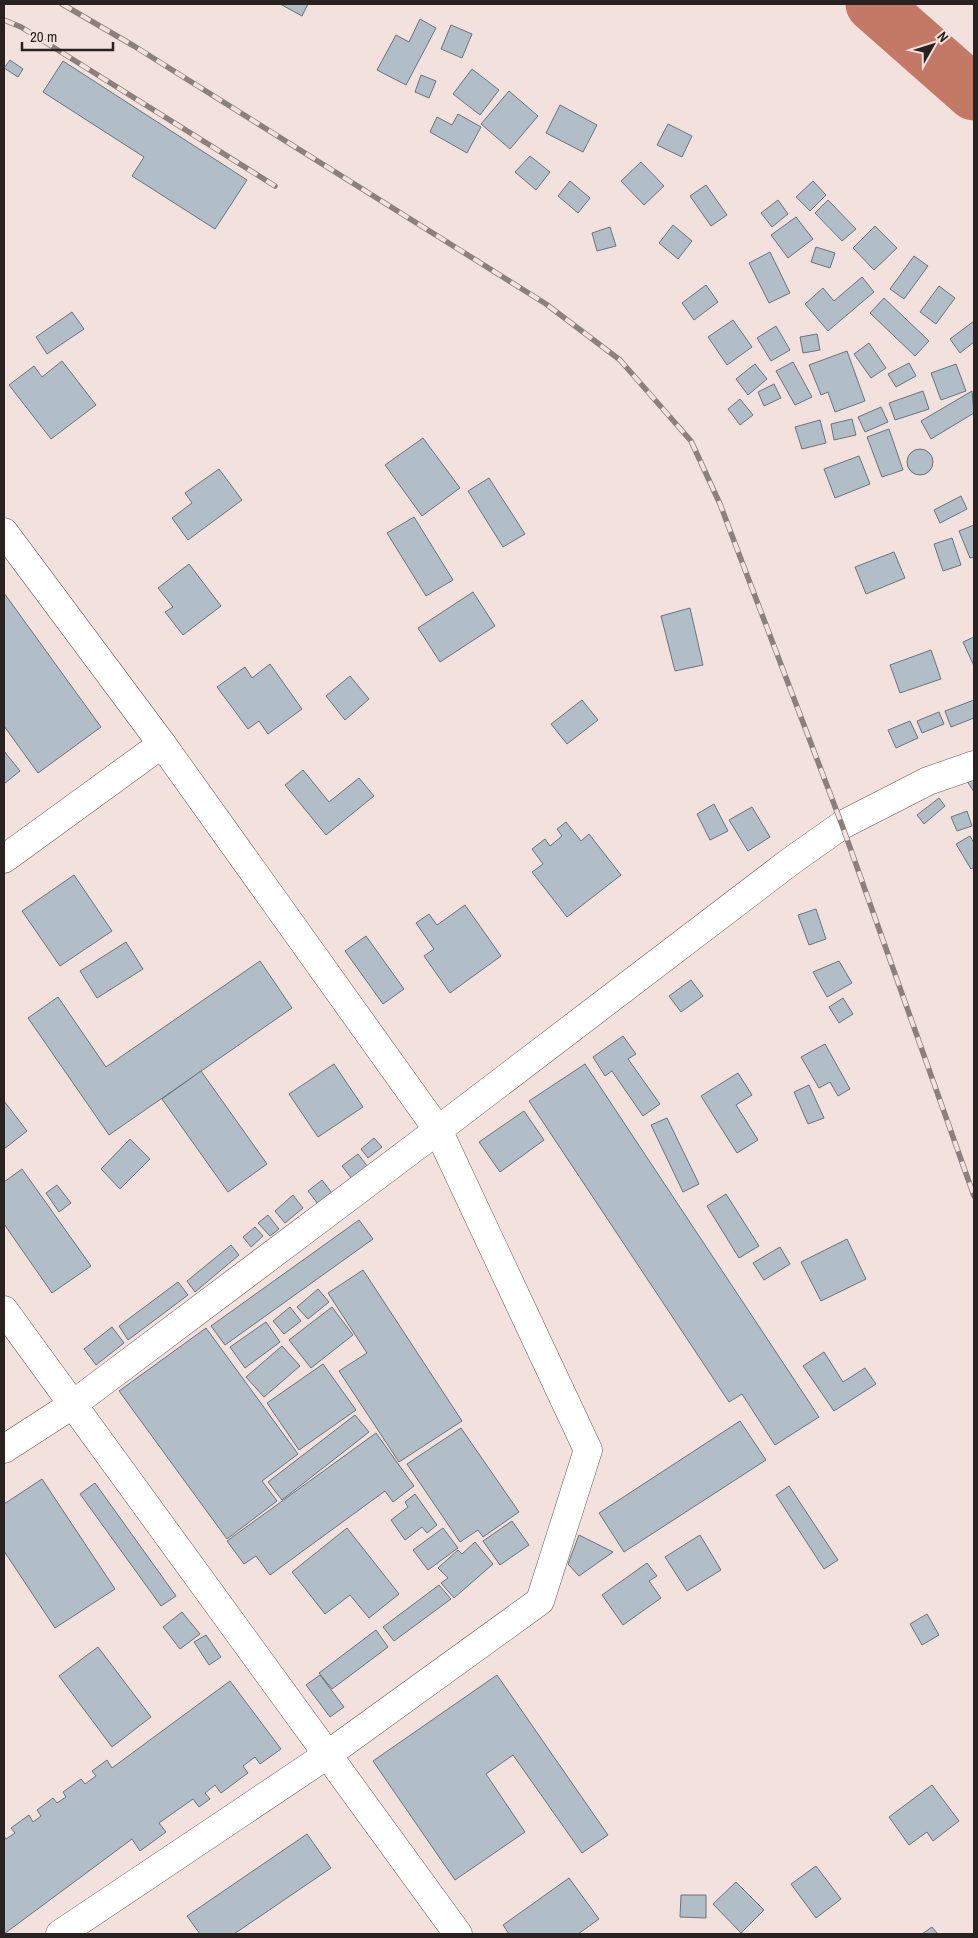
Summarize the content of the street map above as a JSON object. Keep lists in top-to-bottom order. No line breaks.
{"scale_bar":"20 m","north":"top right"}
